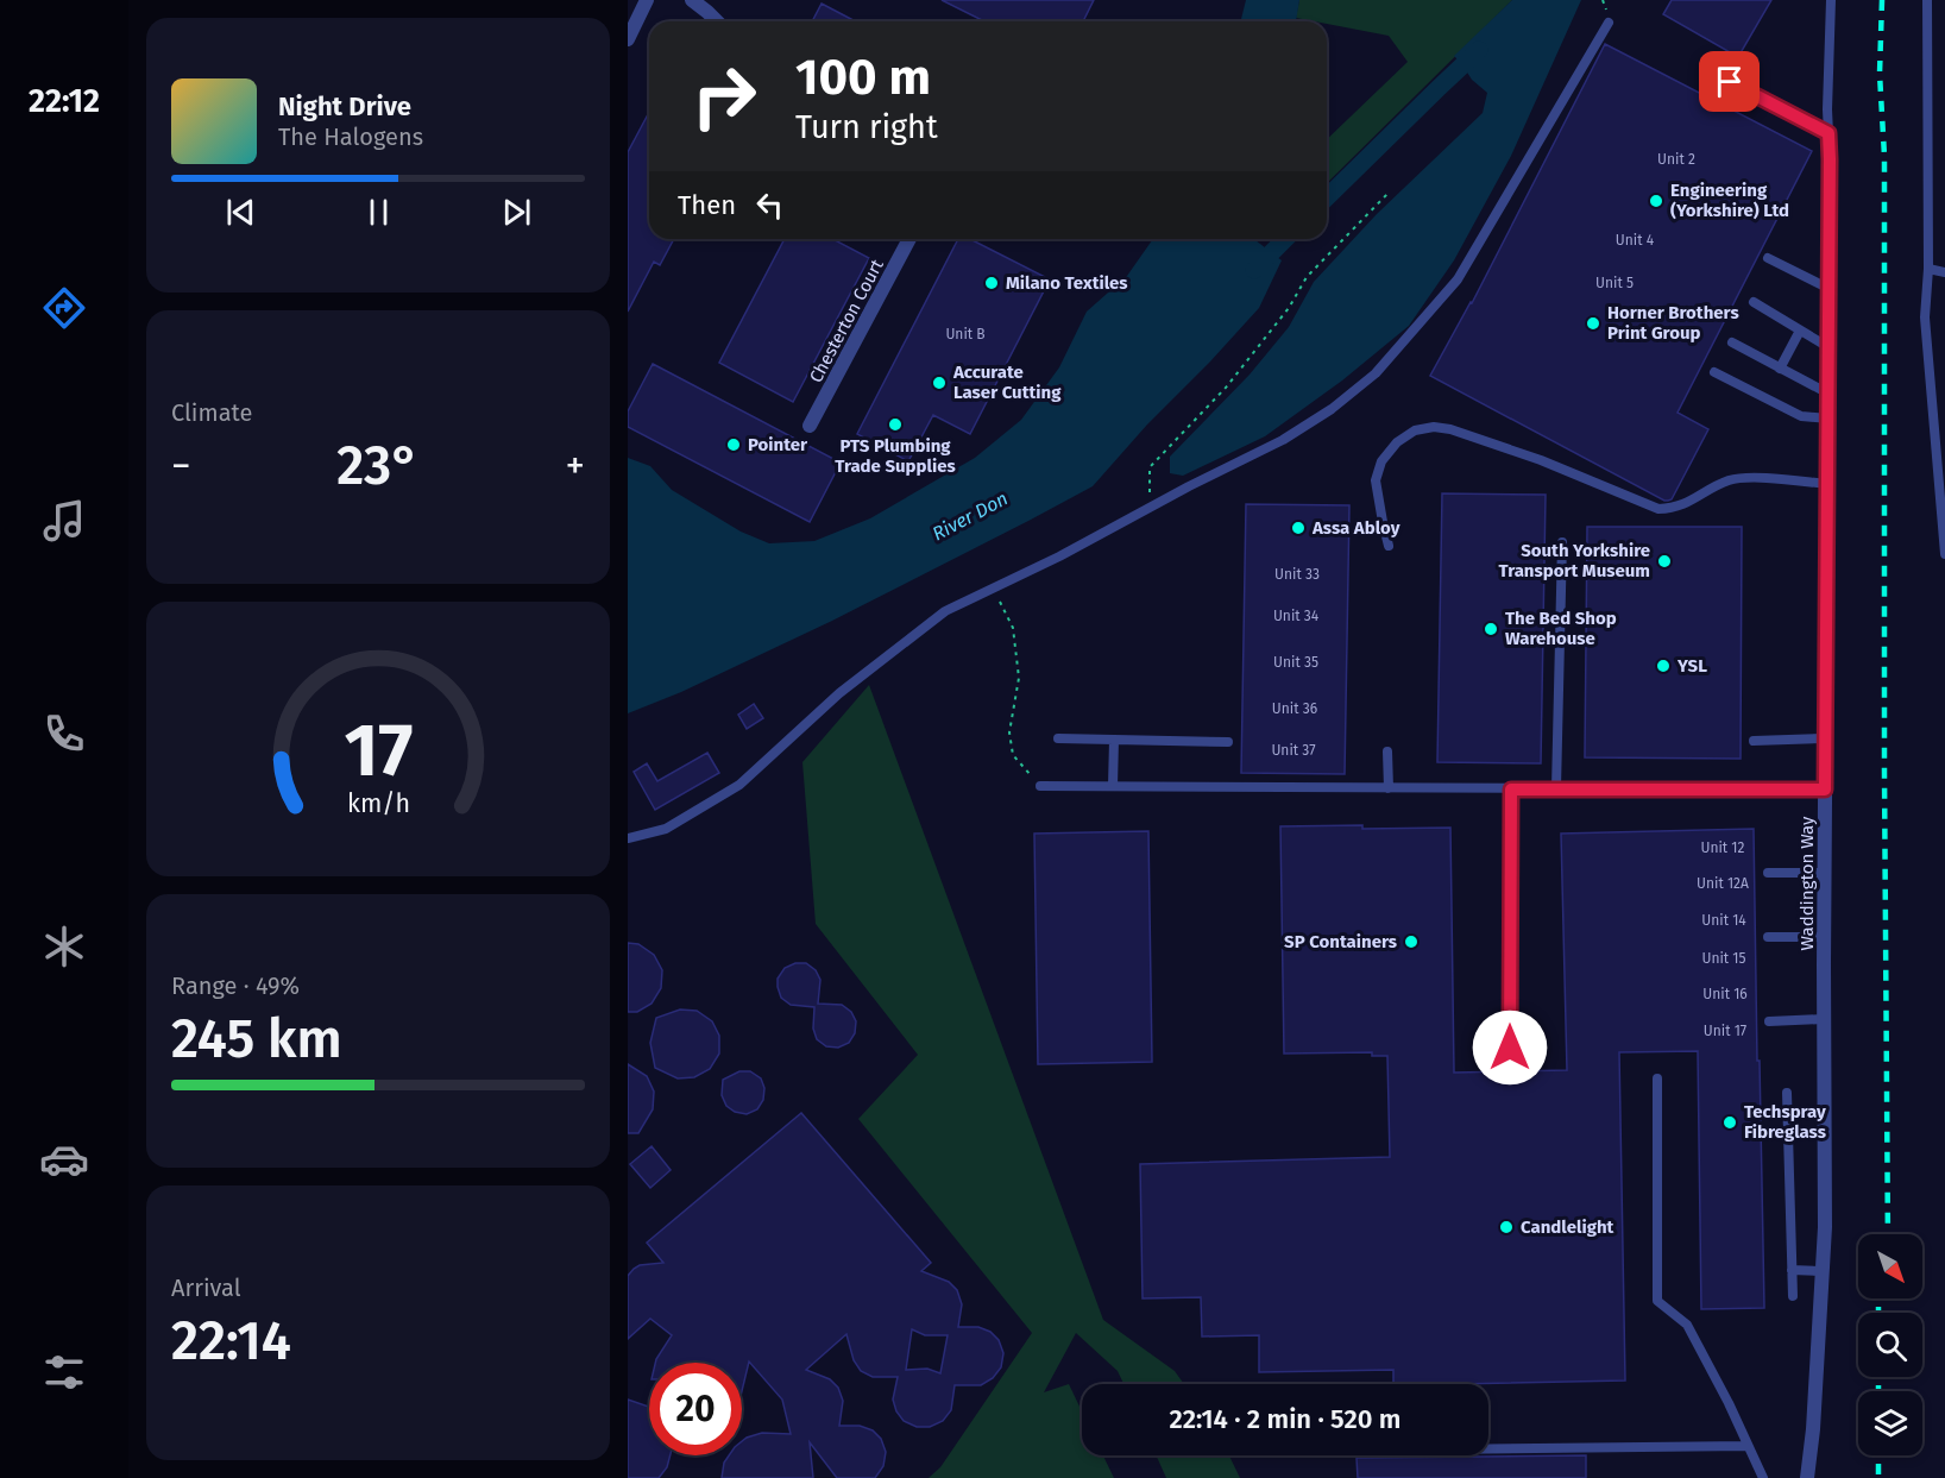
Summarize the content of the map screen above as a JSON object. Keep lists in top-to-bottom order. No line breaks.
{"streets":{"street":["Chesterton Court","Waddington Way"]},"water":["River Don"],"places":["Engineering (Yorkshire) Ltd","Milano Textiles","Horner Brothers Print Group","Accurate Laser Cutting","PTS Plumbing Trade Supplies","Pointer","Assa Abloy","South Yorkshire Transport Museum","The Bed Shop Warehouse","YSL","SP Containers","Techspray Fibreglass","Candlelight"],"house_numbers":["Unit 2","Unit 4","Unit 5","Unit B","Unit 33","Unit 34","Unit 35","Unit 36","Unit 37","Unit 12","Unit 12A","Unit 14","Unit 15","Unit 16","Unit 17"],"north":"bottom right","page":{"tabs":"22:12","turn":["100 m","Turn right"],"song":["Night Drive","The Halogens"],"then":"Then","tile":["Climate",["Range · 49%","245 km"],["Arrival","22:14"]],"heat":["−","23°","+"],"limit":"20","trip":"22:14 · 2 min · 520 m","gauge":["17","km/h"]}}
